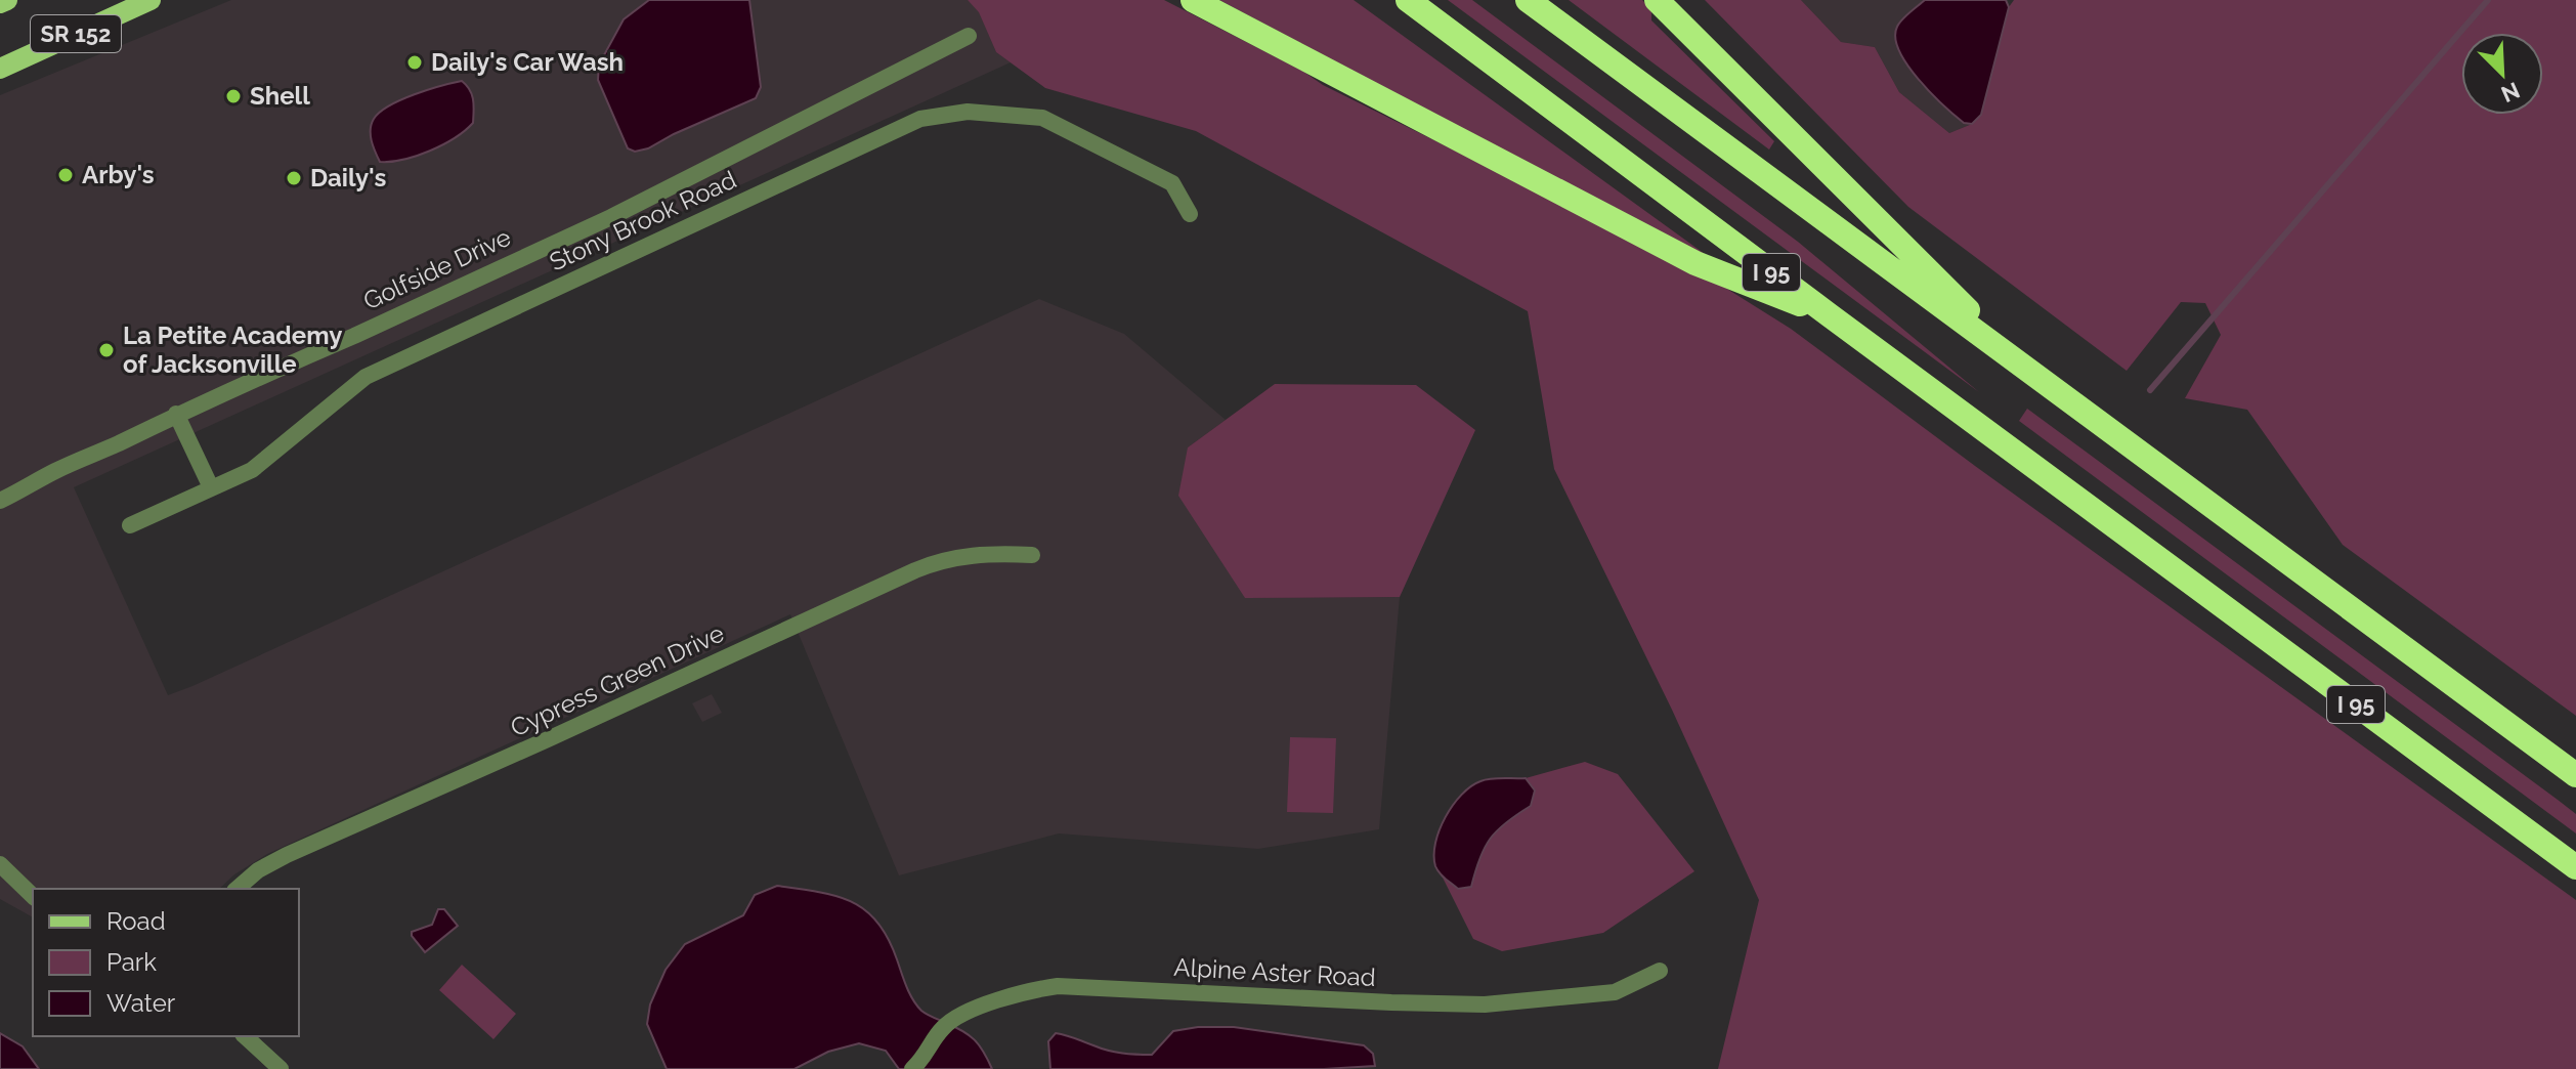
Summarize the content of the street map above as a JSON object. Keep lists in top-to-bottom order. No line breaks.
{"streets":{"highway":["I 95"],"main road":["SR 152"],"street":["Stony Brook Road","Golfside Drive","Cypress Green Drive","Alpine Aster Road"]},"places":["Daily's Car Wash","Shell","Arby's","Daily's","La Petite Academy of Jacksonville"],"legend":["Road","Park","Water"],"north":"bottom right"}
